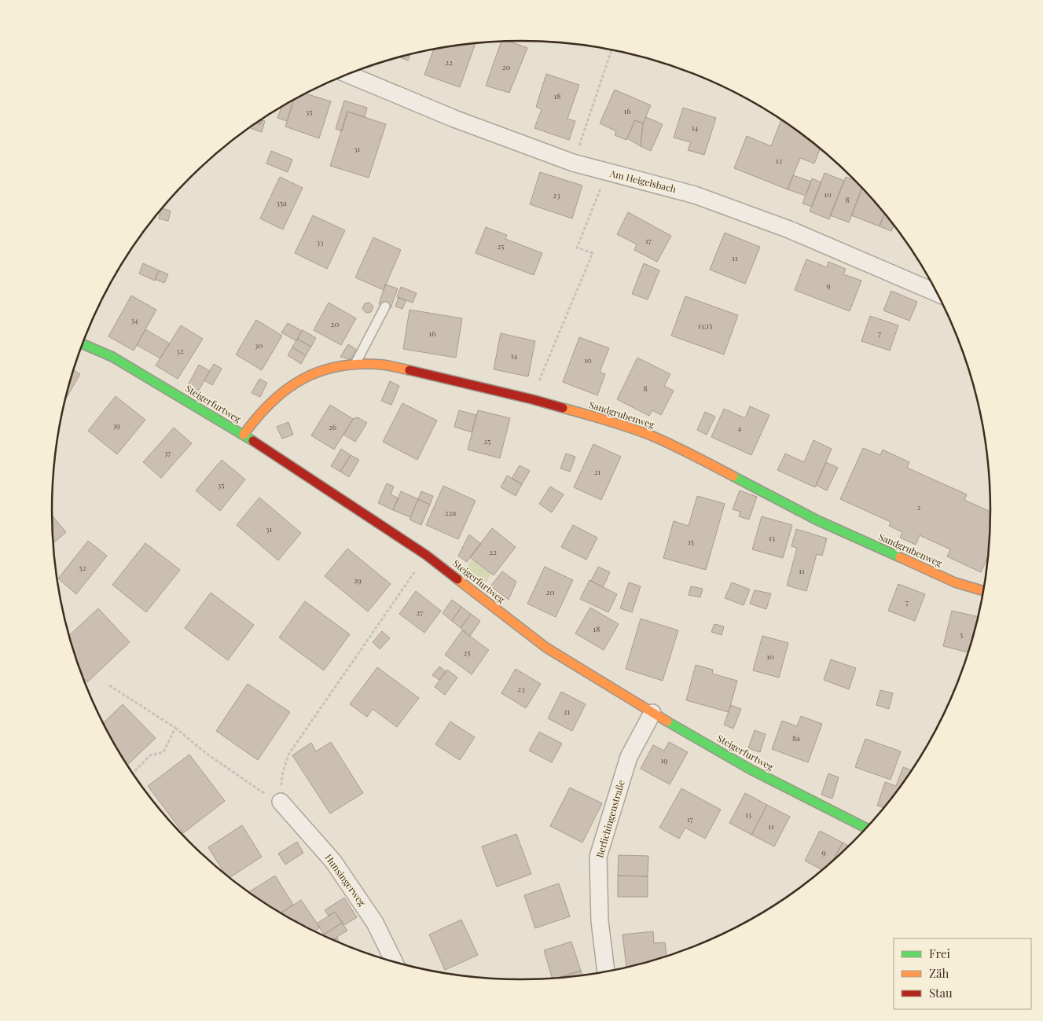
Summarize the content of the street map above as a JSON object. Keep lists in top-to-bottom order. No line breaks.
{"streets":{"street":["Am Heigelsbach","Steigerfurtweg","Sandgrubenweg","Berlichingenstraße","Hunsingerweg"]},"crossings":[["Steigerfurtweg","Sandgrubenweg"],["Steigerfurtweg","Berlichingenstraße"]],"house_numbers":["22","20","18","16","35","14","31","12","10","23","8","35a","17","33","25","11","9","34","20","13;15","16","7","30","32","14","10","8","39","26","4","25","37","21","35","2","22a","31","13","15","22","52","11","29","20","7","27","18","5","25","10","23","21","8a","19","13","17","11","9"],"legend":["Frei","Zäh","Stau"]}
